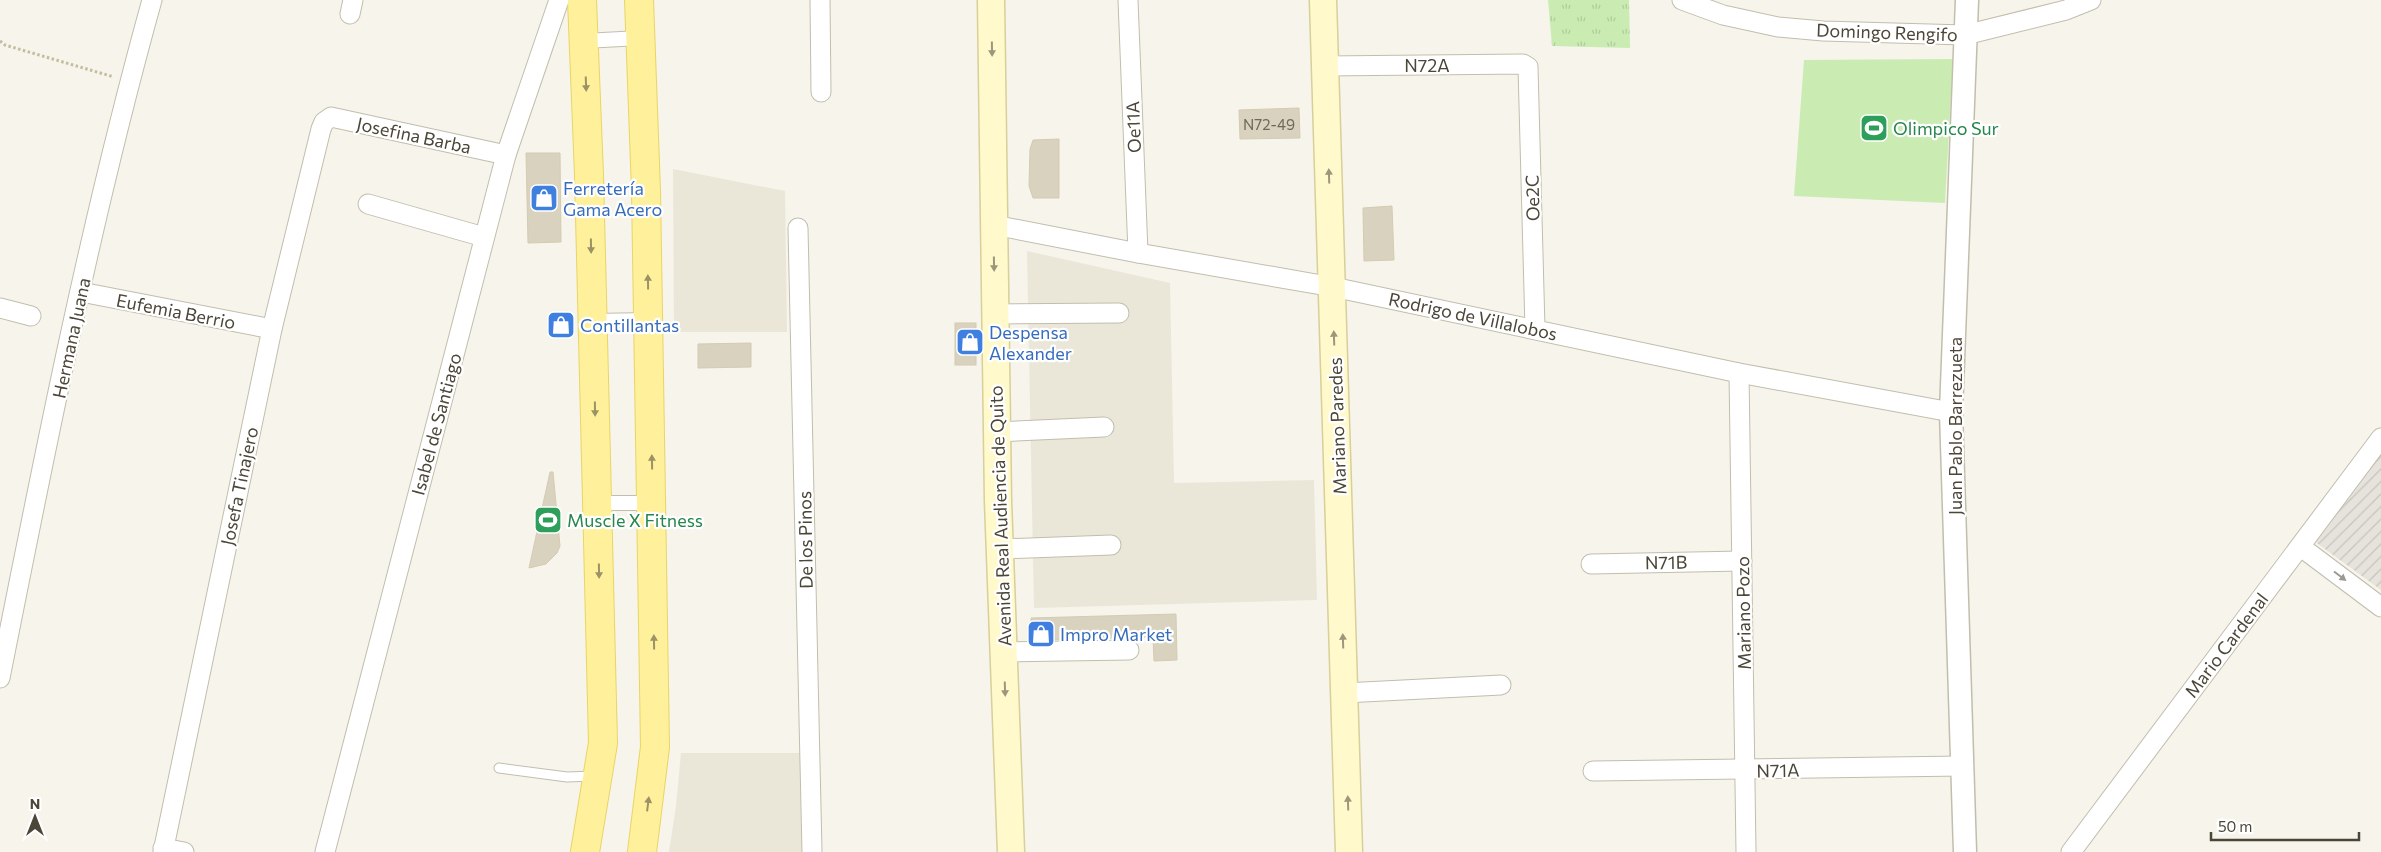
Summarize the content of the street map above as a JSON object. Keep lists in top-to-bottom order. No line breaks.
{"streets":{"main road":["Mariano Paredes","Avenida Real Audiencia de Quito"],"street":["Domingo Rengifo","N72A","Oe11A","Josefina Barba","Oe2C","Eufemia Berrio","Rodrigo de Villalobos","Hermana Juana","Isabel de Santiago","Juan Pablo Barrezueta","Josefa Tinajero","De los Pinos","N71B","Mariano Pozo","Mario Cardenal","N71A"]},"crossings":[["Domingo Rengifo","Juan Pablo Barrezueta"],["N72A","Oe2C"],["N72A","Mariano Paredes"],["Oe11A","Rodrigo de Villalobos"],["Josefina Barba","Isabel de Santiago"],["Josefina Barba","Josefa Tinajero"],["Oe2C","Rodrigo de Villalobos"],["Eufemia Berrio","Hermana Juana"],["Eufemia Berrio","Josefa Tinajero"],["Rodrigo de Villalobos","Mariano Paredes"],["Rodrigo de Villalobos","Juan Pablo Barrezueta"],["Rodrigo de Villalobos","Avenida Real Audiencia de Quito"],["Rodrigo de Villalobos","Mariano Pozo"],["Juan Pablo Barrezueta","N71A"],["N71B","Mariano Pozo"],["Mariano Pozo","N71A"]],"one_way":["Mariano Paredes","Avenida Real Audiencia de Quito"],"places":{"sports":["Olimpico Sur","Muscle X Fitness"],"shop":["Ferretería Gama Acero","Contillantas","Despensa Alexander","Impro Market"]},"house_numbers":["N72-49"],"scale_bar":"50 m","north":"top"}
